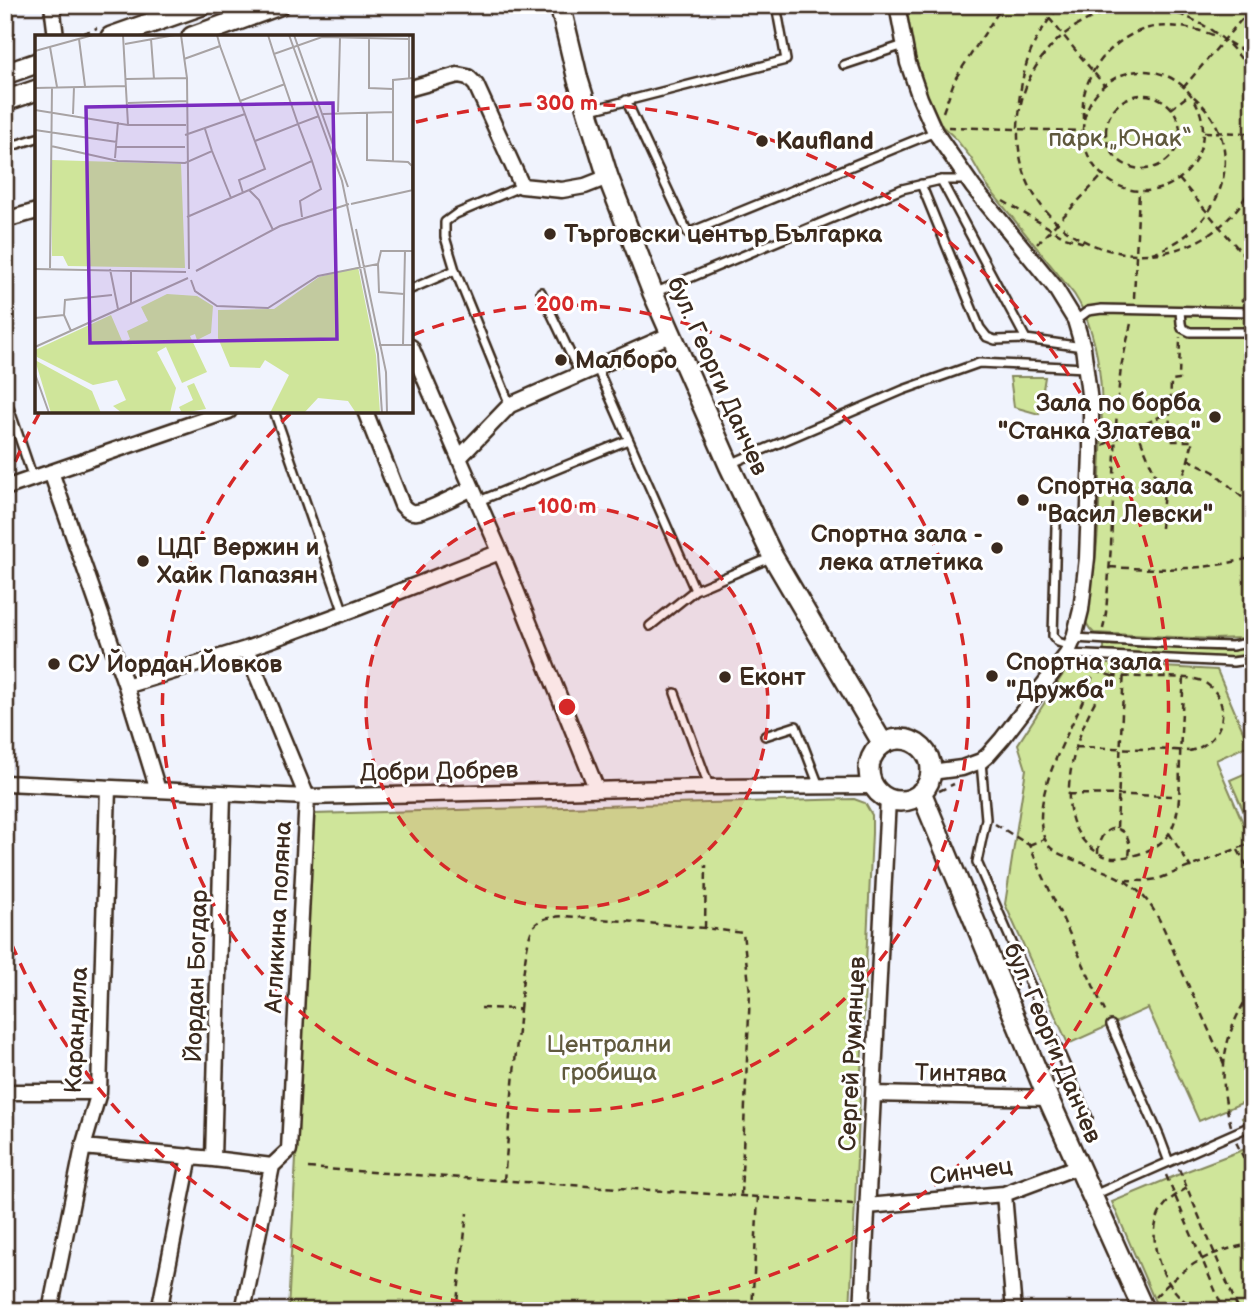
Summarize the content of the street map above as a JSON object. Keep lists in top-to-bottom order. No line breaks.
{"streets":{"main road":["бул. Георги Данчев"],"street":["Добри Добрев","Агликина поляна","Йордан Богдар","Карандила","Сергей Румянцев","Тинтява","Синчец"]},"crossings":[["бул. Георги Данчев","Добри Добрев"],["бул. Георги Данчев","Сергей Румянцев"],["бул. Георги Данчев","Тинтява"],["бул. Георги Данчев","Синчец"],["Добри Добрев","Агликина поляна"],["Добри Добрев","Йордан Богдар"],["Добри Добрев","Карандила"],["Добри Добрев","Сергей Румянцев"],["Сергей Румянцев","Тинтява"],["Сергей Румянцев","Синчец"]],"parks":["парк „Юнак“","Централни гробища"],"places":["Kaufland","Търговски център Българка","Малборо","Зала по борба \"Станка Златева\"","Спортна зала \"Васил Левски\"","Спортна зала - лека атлетика","ЦДГ Вержин и Хайк Папазян","СУ Йордан Йовков","Спортна зала \"Дружба\"","Еконт"],"rings":["300 m","200 m","100 m"]}
